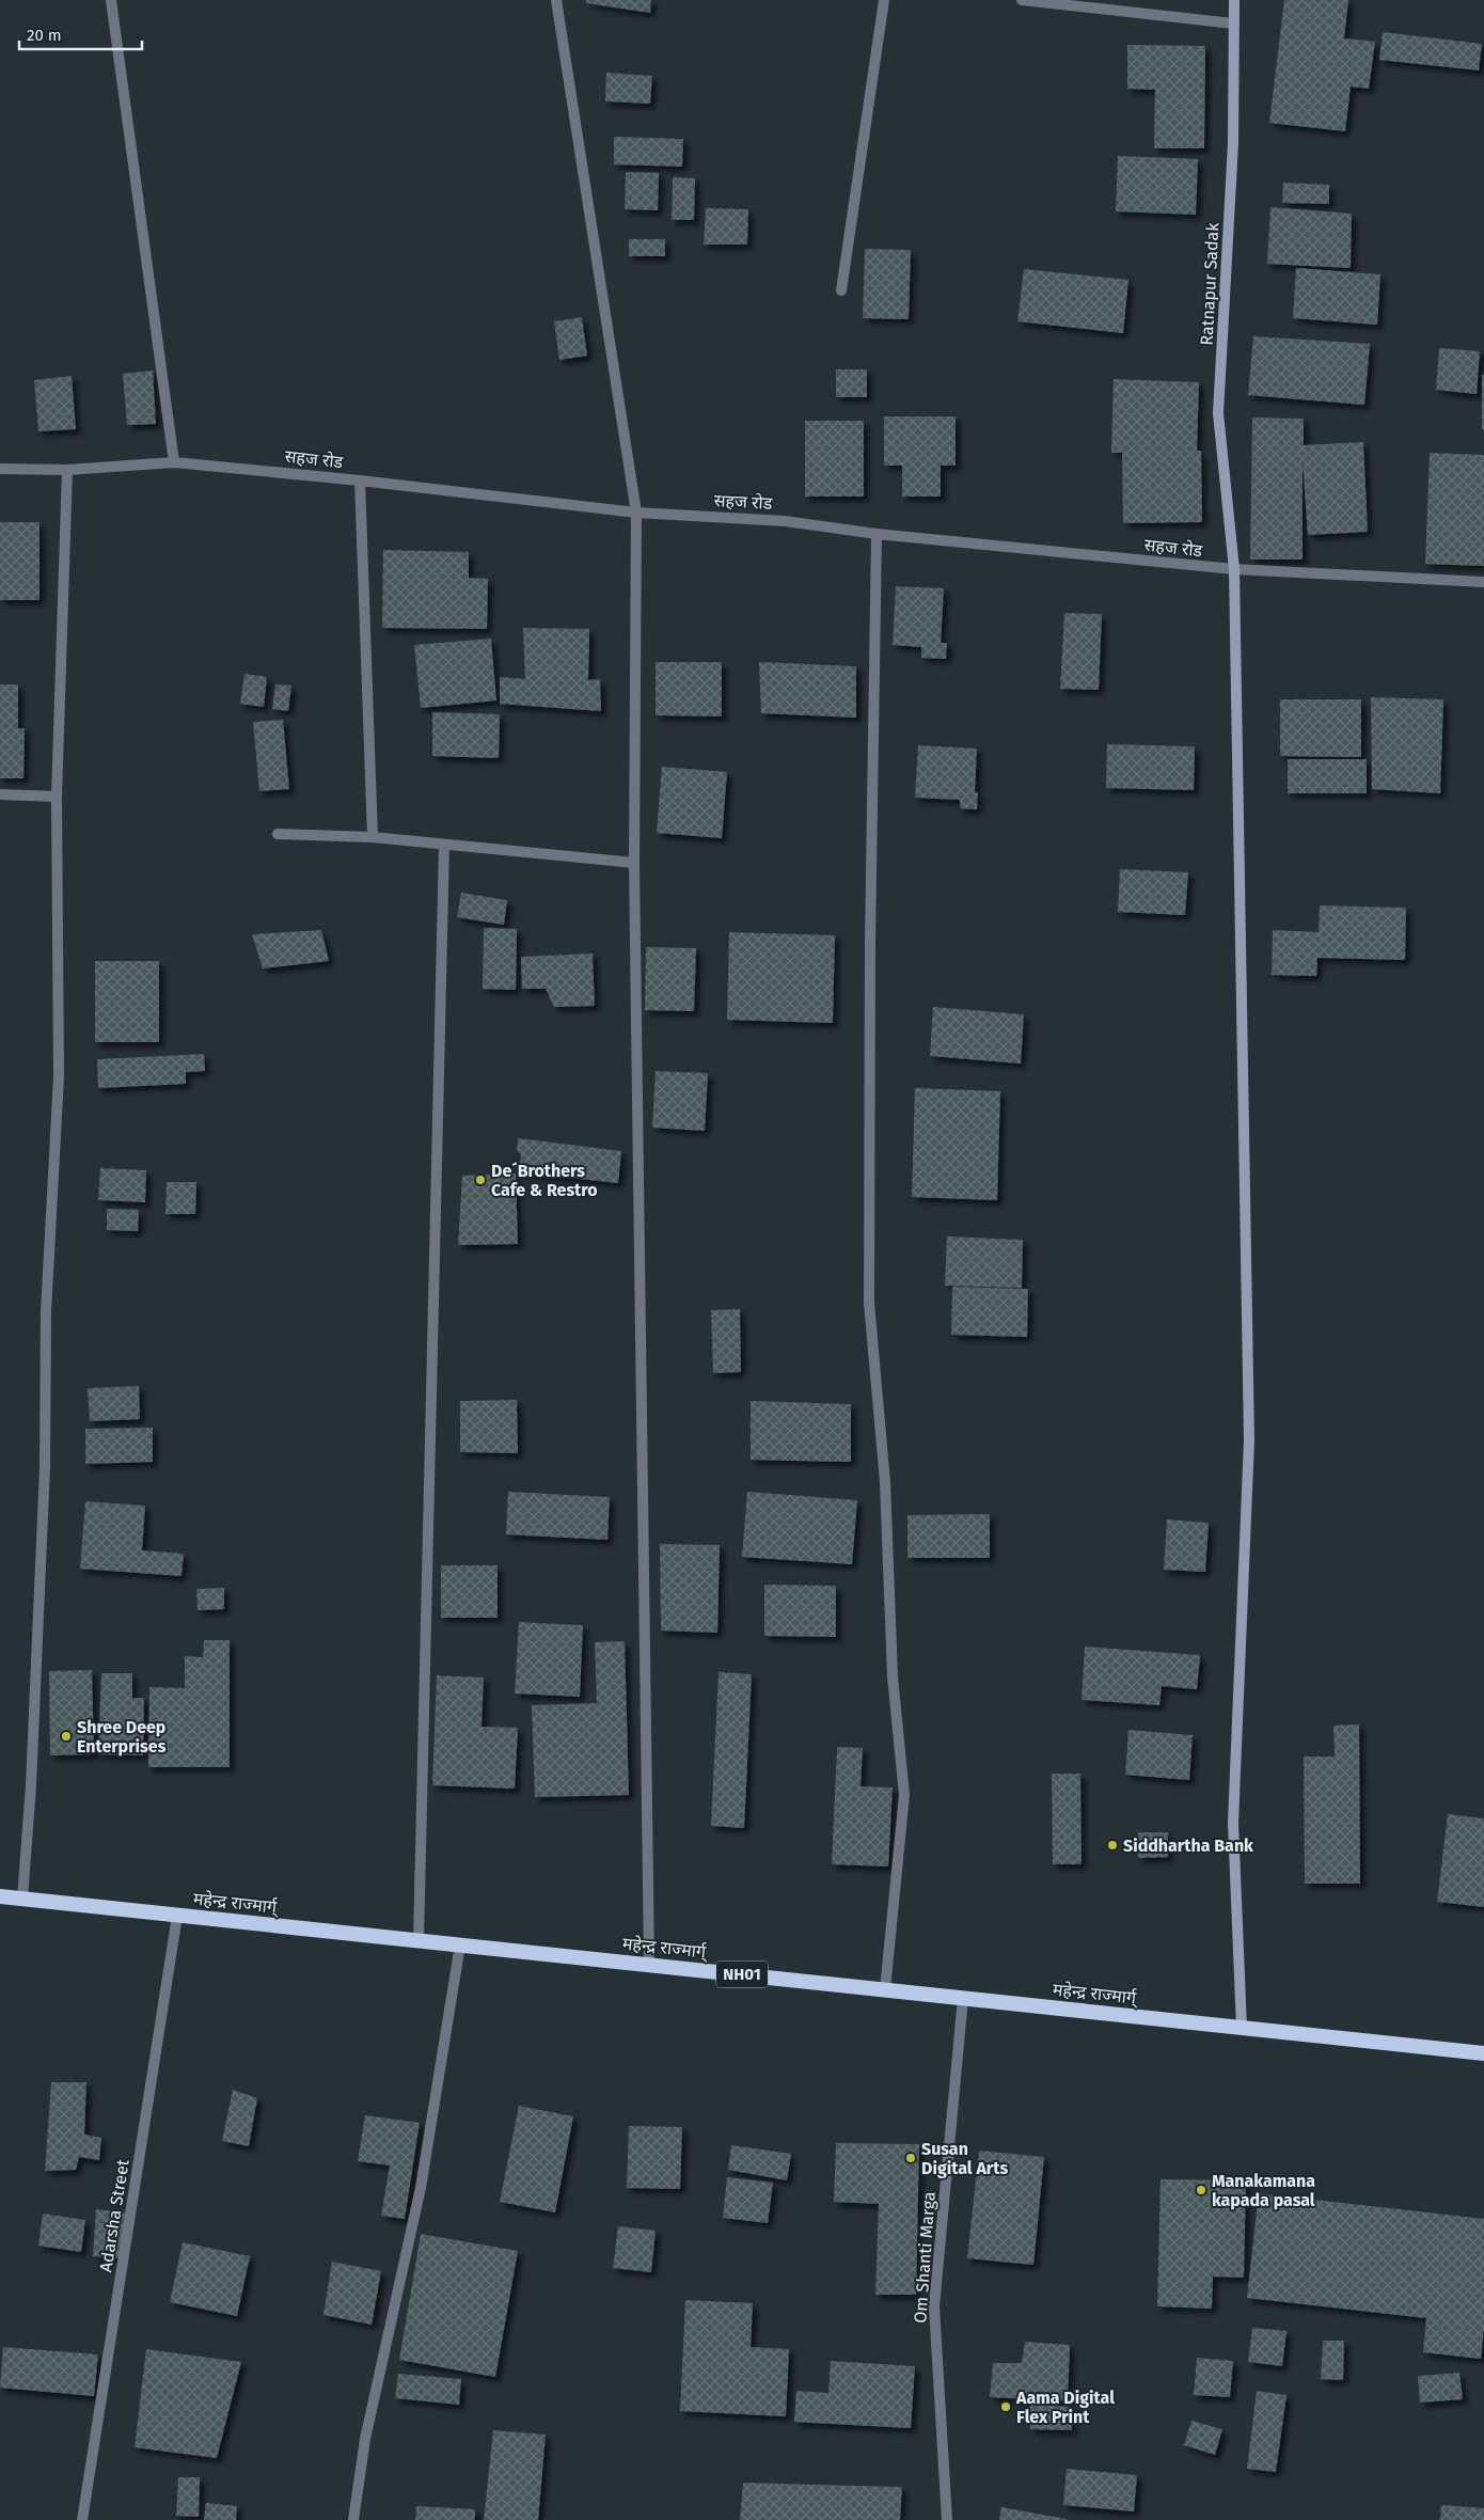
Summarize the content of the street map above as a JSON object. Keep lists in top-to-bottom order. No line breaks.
{"streets":{"highway":["महेन्द्र राज्मार्ग्","NH01"],"main road":["Ratnapur Sadak"],"street":["सहज रोड","Adarsha Street","Om Shanti Marga"]},"crossings":[["Ratnapur Sadak","सहज रोड"],["Ratnapur Sadak","महेन्द्र राज्मार्ग्"],["महेन्द्र राज्मार्ग्","Adarsha Street"],["महेन्द्र राज्मार्ग्","Om Shanti Marga"]],"places":["De´Brothers Cafe & Restro","Shree Deep Enterprises","Siddhartha Bank","Susan Digital Arts","Manakamana kapada pasal","Aama Digital Flex Print"],"scale_bar":"20 m"}
